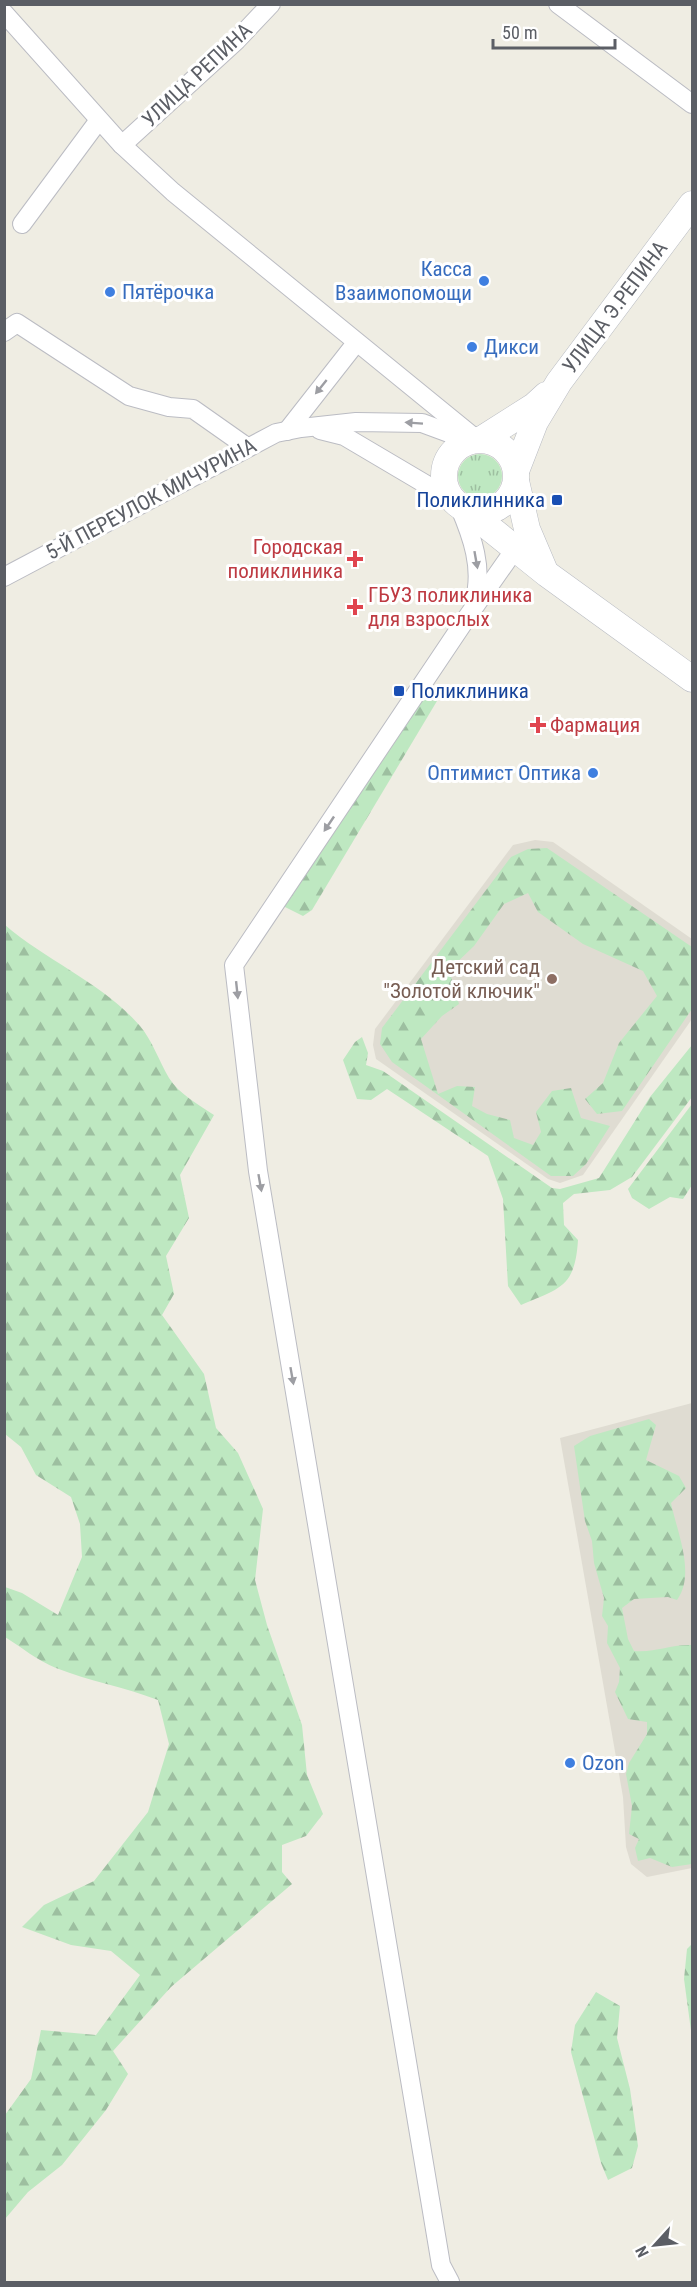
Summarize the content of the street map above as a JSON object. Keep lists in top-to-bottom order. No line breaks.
{"streets":{"street":["УЛИЦА РЕПИНА","УЛИЦА Э.РЕПИНА","5-Й ПЕРЕУЛОК МИЧУРИНА"]},"crossings":[["УЛИЦА Э.РЕПИНА","5-Й ПЕРЕУЛОК МИЧУРИНА"]],"places":{"other":["Касса Взаимопомощи","Пятёрочка","Дикси","Оптимист Оптика","Детский сад \"Золотой ключик\"","Ozon"],"transit":["Поликлинника","Поликлиника"],"health":["Городская поликлиника","ГБУЗ поликлиника для взрослых","Фармация"]},"scale_bar":"50 m","north":"bottom left"}
